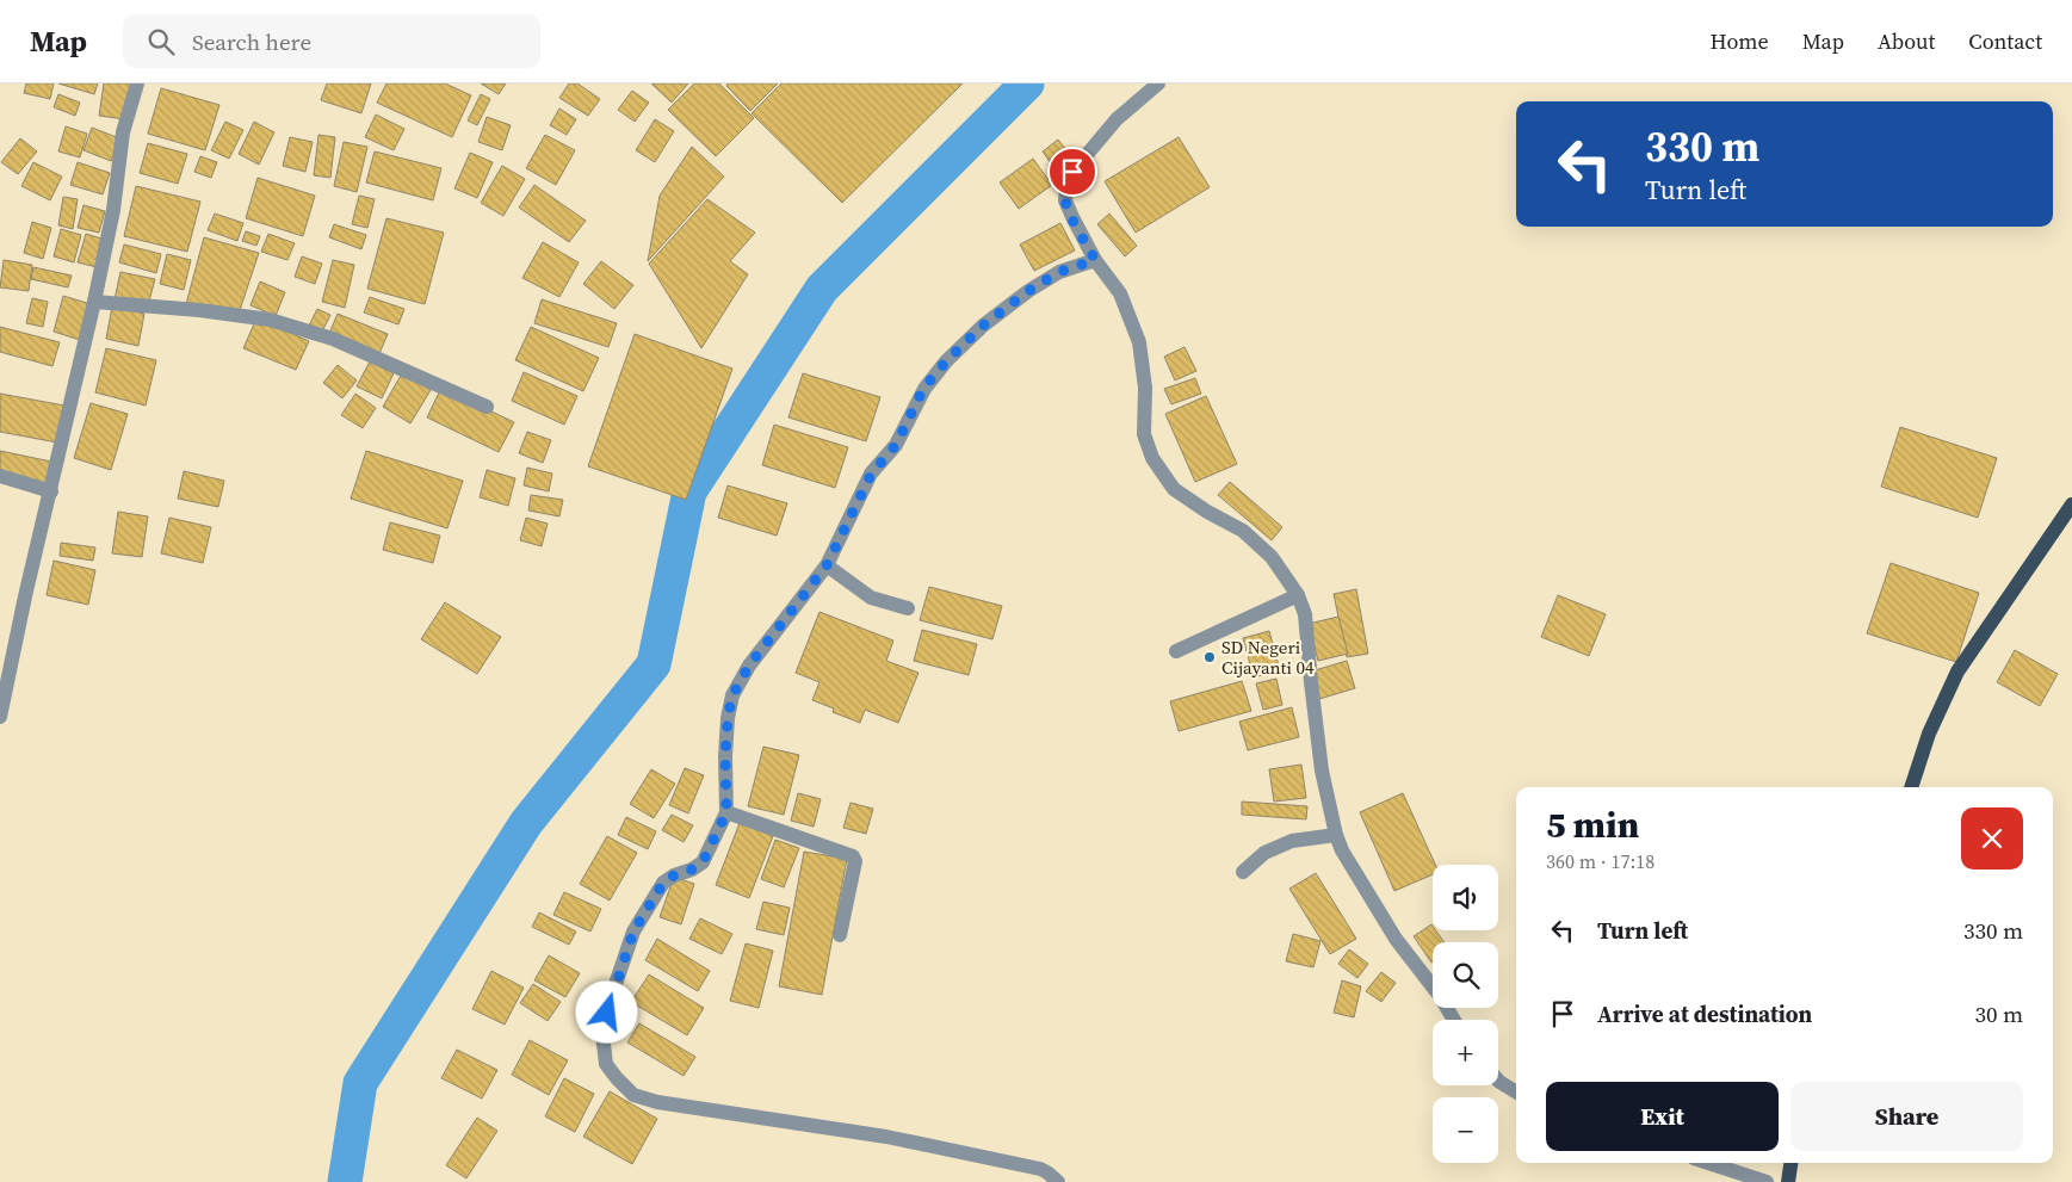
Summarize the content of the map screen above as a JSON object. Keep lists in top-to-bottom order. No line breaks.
{"places":["SD Negeri Cijayanti 04"],"page":{"header":"Map","search":"Search here","nav":["Home","Map","About","Contact"],"turn":["330 m","Turn left"],"heading":["5 min","360 m · 17:18"],"map_buttons":["+","−"],"list":[{"name":"Turn left","value":"330 m"},{"name":"Arrive at destination","value":"30 m"}],"buttons":["Exit","Share"]}}
